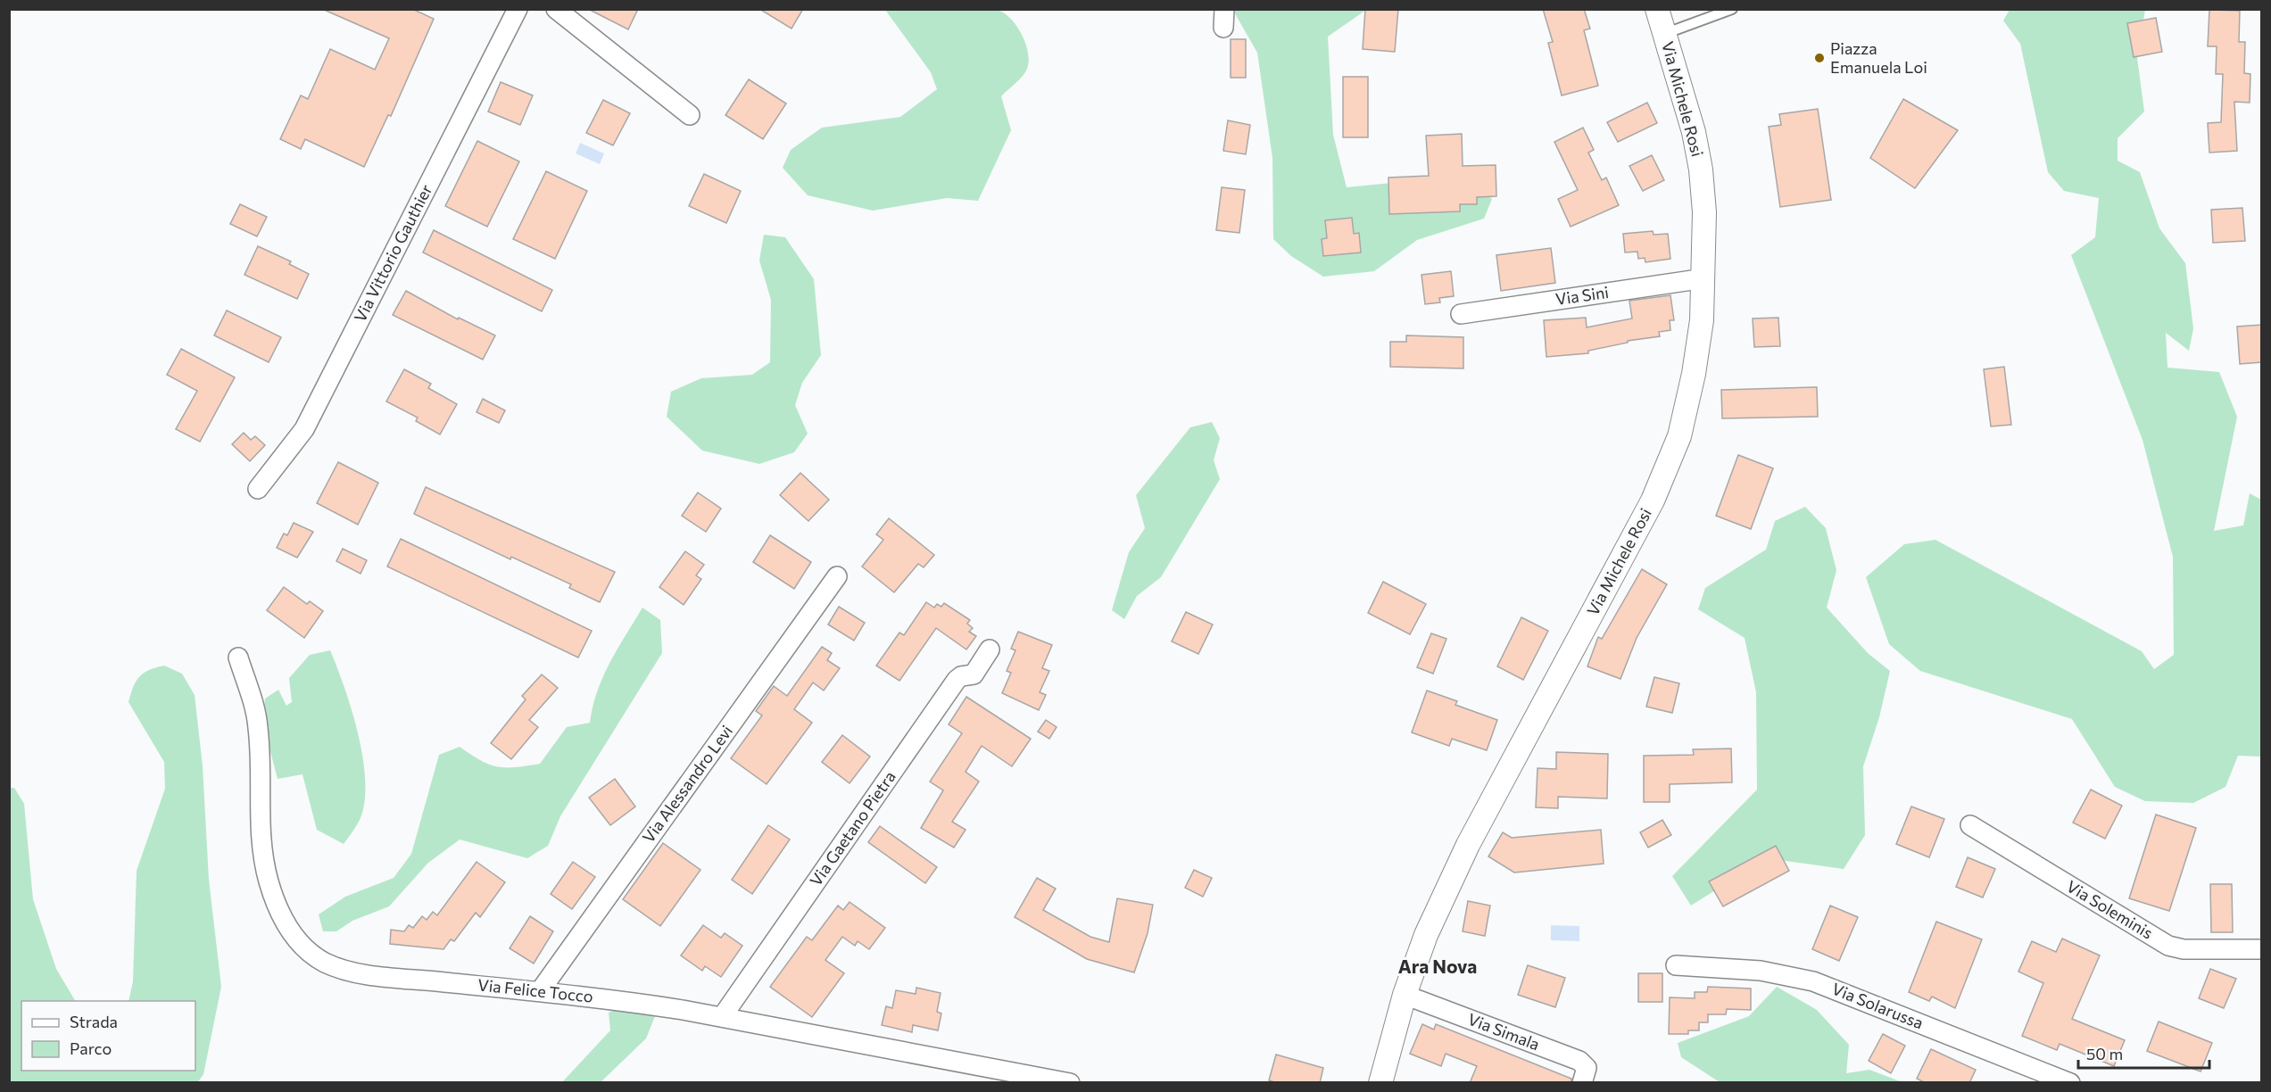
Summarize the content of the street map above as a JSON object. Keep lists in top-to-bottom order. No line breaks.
{"streets":{"street":["Via Michele Rosi","Via Vittorio Gauthier","Via Sini","Via Alessandro Levi","Via Gaetano Pietra","Via Soleminis","Via Felice Tocco","Via Solarussa","Via Simala"]},"crossings":[["Via Michele Rosi","Via Sini"],["Via Michele Rosi","Via Simala"],["Via Alessandro Levi","Via Felice Tocco"],["Via Gaetano Pietra","Via Felice Tocco"]],"districts":["Ara Nova"],"places":["Piazza Emanuela Loi"],"legend":["Strada","Parco"],"scale_bar":"50 m"}
